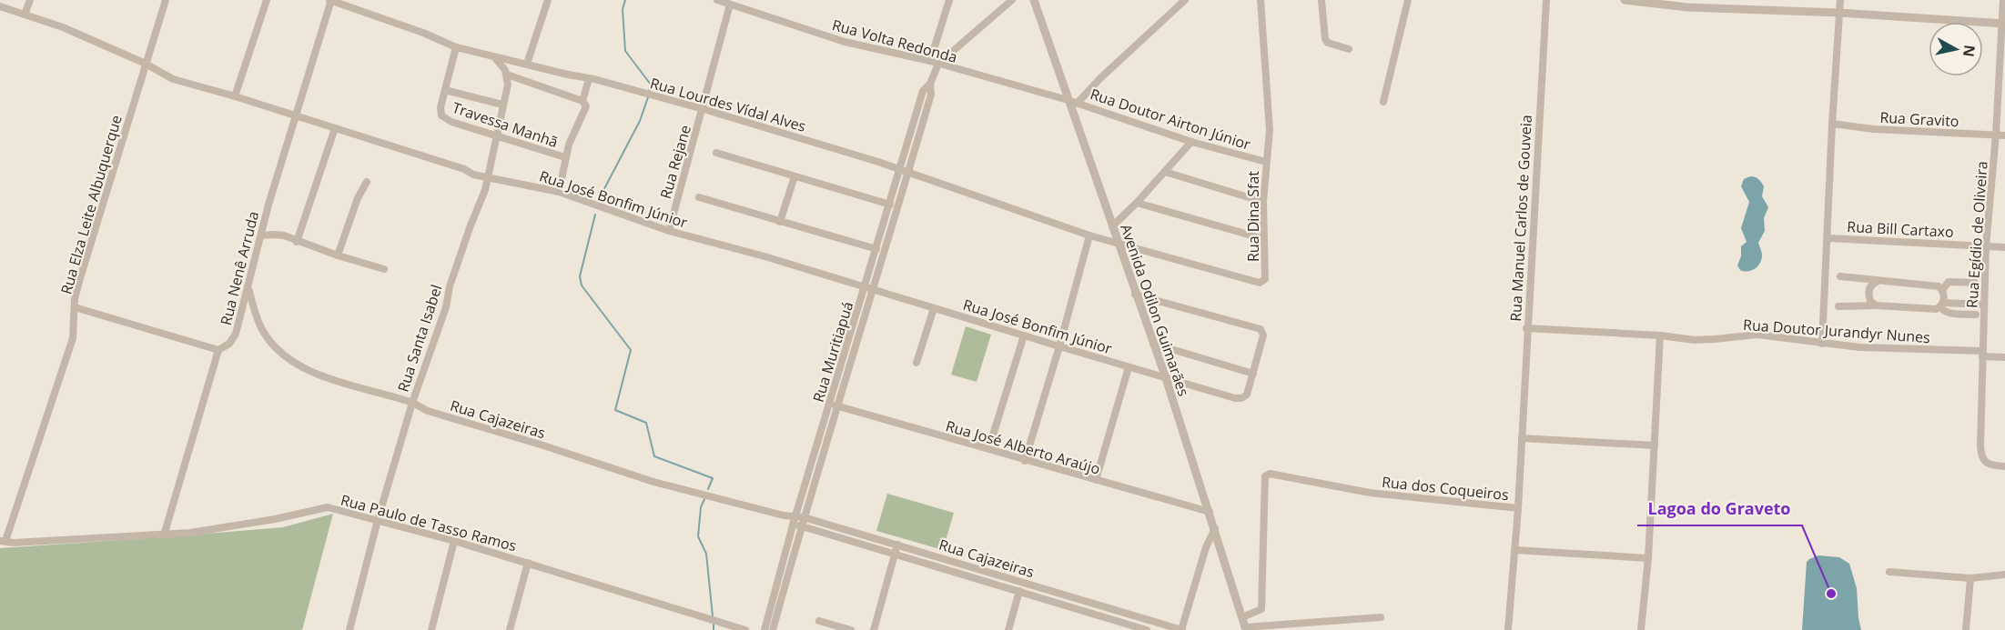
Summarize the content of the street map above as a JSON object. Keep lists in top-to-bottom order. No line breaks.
{"streets":{"street":["Rua Volta Redonda","Rua Lourdes Vídal Alves","Rua Doutor Airton Júnior","Rua Gravito","Travessa Manhã","Rua Rejane","Rua José Bonfim Júnior","Rua Elza Leite Albuquerque","Rua Dina Sfat","Rua Manuel Carlos de Gouveia","Rua Bill Cartaxo","Rua Egídio de Oliveira","Rua Nenê Arruda","Avenida Odilon Guimarães","Rua Doutor Jurandyr Nunes","Rua Santa Isabel","Rua Muritiapuá","Rua Cajazeiras","Rua José Alberto Araújo","Rua dos Coqueiros","Rua Paulo de Tasso Ramos"]},"crossings":[["Rua Volta Redonda","Rua Doutor Airton Júnior"],["Rua Volta Redonda","Rua Rejane"],["Rua Volta Redonda","Avenida Odilon Guimarães"],["Rua Volta Redonda","Rua Muritiapuá"],["Rua Lourdes Vídal Alves","Travessa Manhã"],["Rua Lourdes Vídal Alves","Rua Rejane"],["Rua Lourdes Vídal Alves","Rua Dina Sfat"],["Rua Lourdes Vídal Alves","Rua Nenê Arruda"],["Rua Lourdes Vídal Alves","Avenida Odilon Guimarães"],["Rua Lourdes Vídal Alves","Rua Muritiapuá"],["Rua Doutor Airton Júnior","Rua Dina Sfat"],["Rua Doutor Airton Júnior","Avenida Odilon Guimarães"],["Rua Gravito","Rua Egídio de Oliveira"],["Travessa Manhã","Rua Santa Isabel"],["Rua Rejane","Rua José Bonfim Júnior"],["Rua José Bonfim Júnior","Rua Elza Leite Albuquerque"],["Rua José Bonfim Júnior","Rua Nenê Arruda"],["Rua José Bonfim Júnior","Avenida Odilon Guimarães"],["Rua José Bonfim Júnior","Rua Santa Isabel"],["Rua José Bonfim Júnior","Rua Muritiapuá"],["Rua Elza Leite Albuquerque","Rua Paulo de Tasso Ramos"],["Rua Dina Sfat","Avenida Odilon Guimarães"],["Rua Manuel Carlos de Gouveia","Rua Doutor Jurandyr Nunes"],["Rua Manuel Carlos de Gouveia","Rua dos Coqueiros"],["Rua Bill Cartaxo","Rua Egídio de Oliveira"],["Rua Egídio de Oliveira","Rua Doutor Jurandyr Nunes"],["Rua Nenê Arruda","Rua Cajazeiras"],["Rua Nenê Arruda","Rua Paulo de Tasso Ramos"],["Avenida Odilon Guimarães","Rua José Alberto Araújo"],["Avenida Odilon Guimarães","Rua dos Coqueiros"],["Rua Santa Isabel","Rua Cajazeiras"],["Rua Santa Isabel","Rua Paulo de Tasso Ramos"],["Rua Muritiapuá","Rua Cajazeiras"],["Rua Muritiapuá","Rua José Alberto Araújo"]],"places":["Lagoa do Graveto"],"north":"right"}
